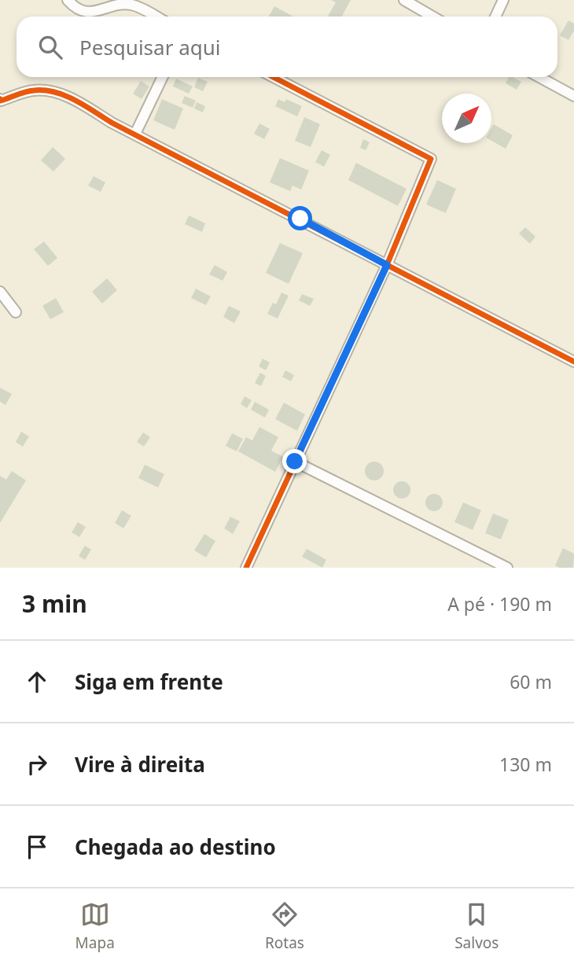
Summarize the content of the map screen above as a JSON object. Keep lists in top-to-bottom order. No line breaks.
{"north":"top right","page":{"search":"Pesquisar aqui","heading":["3 min","A pé · 190 m"],"list":[["Siga em frente","60 m"],["Vire à direita","130 m"],"Chegada ao destino"],"nav":["Mapa","Rotas","Salvos"]}}
